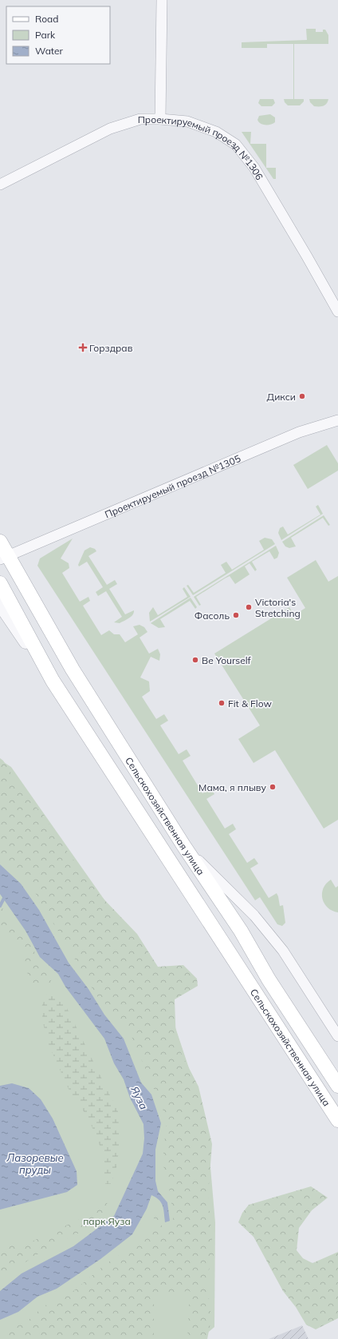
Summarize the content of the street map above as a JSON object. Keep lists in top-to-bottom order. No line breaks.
{"streets":{"main road":["Сельскохозяйственная улица"],"street":["Проектируемый проезд №1306","Проектируемый проезд №1305"]},"crossings":[["Проектируемый проезд №1305","Сельскохозяйственная улица"]],"water":["Яуза","Лазоревые пруды"],"parks":["парк Яуза"],"places":{"health":["Горздрав"],"other":["Дикси","Victoria's Stretching","Фасоль","Be Yourself","Fit & Flow","Мама, я плыву"]},"legend":["Road","Park","Water"]}
